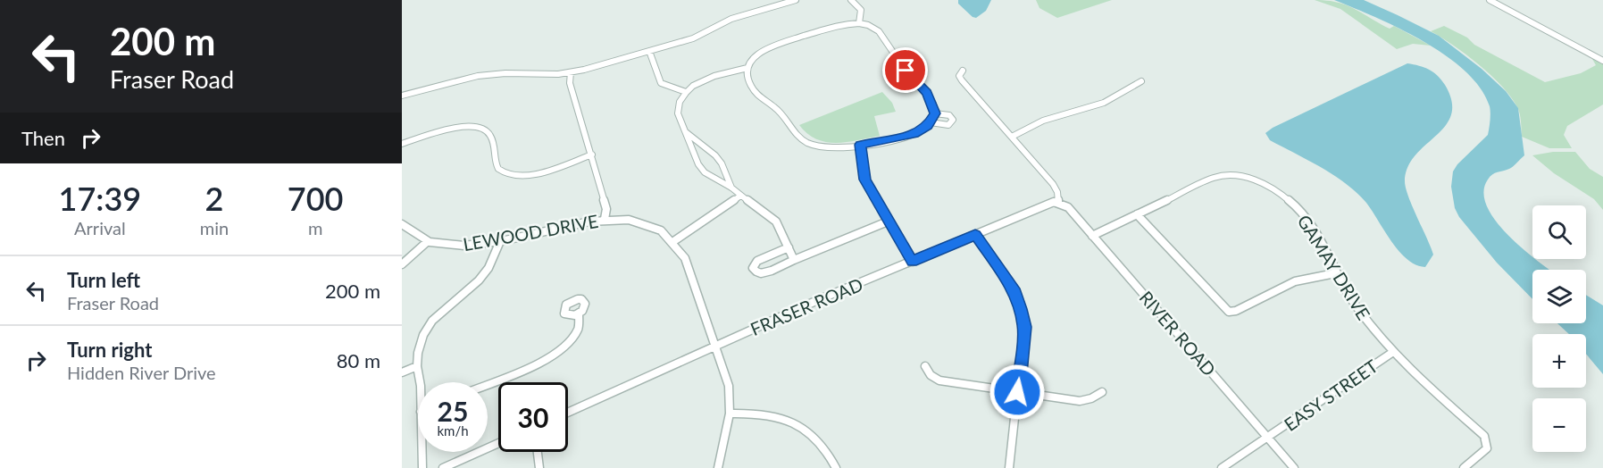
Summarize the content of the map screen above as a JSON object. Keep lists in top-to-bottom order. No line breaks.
{"streets":{"street":["LEWOOD DRIVE","GAMAY DRIVE","FRASER ROAD","RIVER ROAD","EASY STREET"]},"crossings":[["GAMAY DRIVE","RIVER ROAD"],["GAMAY DRIVE","EASY STREET"],["FRASER ROAD","RIVER ROAD"],["RIVER ROAD","EASY STREET"]],"page":{"turn":["200 m","Fraser Road"],"then":"Then","eta":["17:39","Arrival","2","min","700","m"],"map_buttons":["+","−"],"list":[{"name":"Turn left","note":"Fraser Road","value":"200 m"},{"name":"Turn right","note":"Hidden River Drive","value":"80 m"}],"speed":"25 km/h","limit":"30"}}
